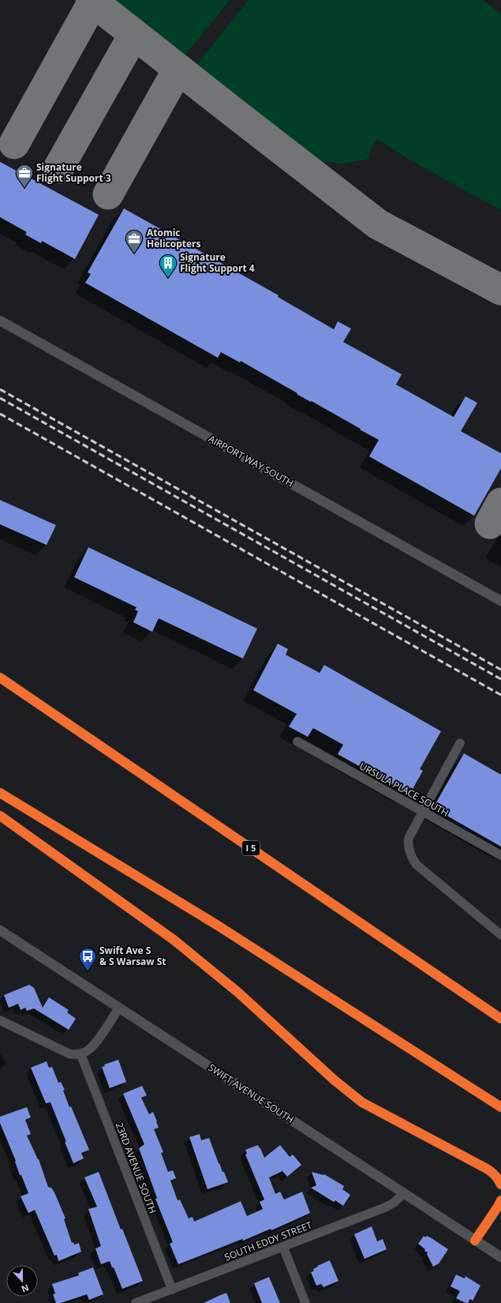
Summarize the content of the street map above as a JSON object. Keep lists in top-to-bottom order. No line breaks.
{"streets":{"highway":["I 5"],"street":["AIRPORT WAY SOUTH","URSULA PLACE SOUTH","SWIFT AVENUE SOUTH","23RD AVENUE SOUTH","SOUTH EDDY STREET"]},"crossings":[["SWIFT AVENUE SOUTH","SOUTH EDDY STREET"],["23RD AVENUE SOUTH","SOUTH EDDY STREET"]],"places":{"office":["Signature Flight Support 3","Atomic Helicopters"],"building":["Signature Flight Support 4"],"bus stop":["Swift Ave S & S Warsaw St"]},"north":"bottom"}
